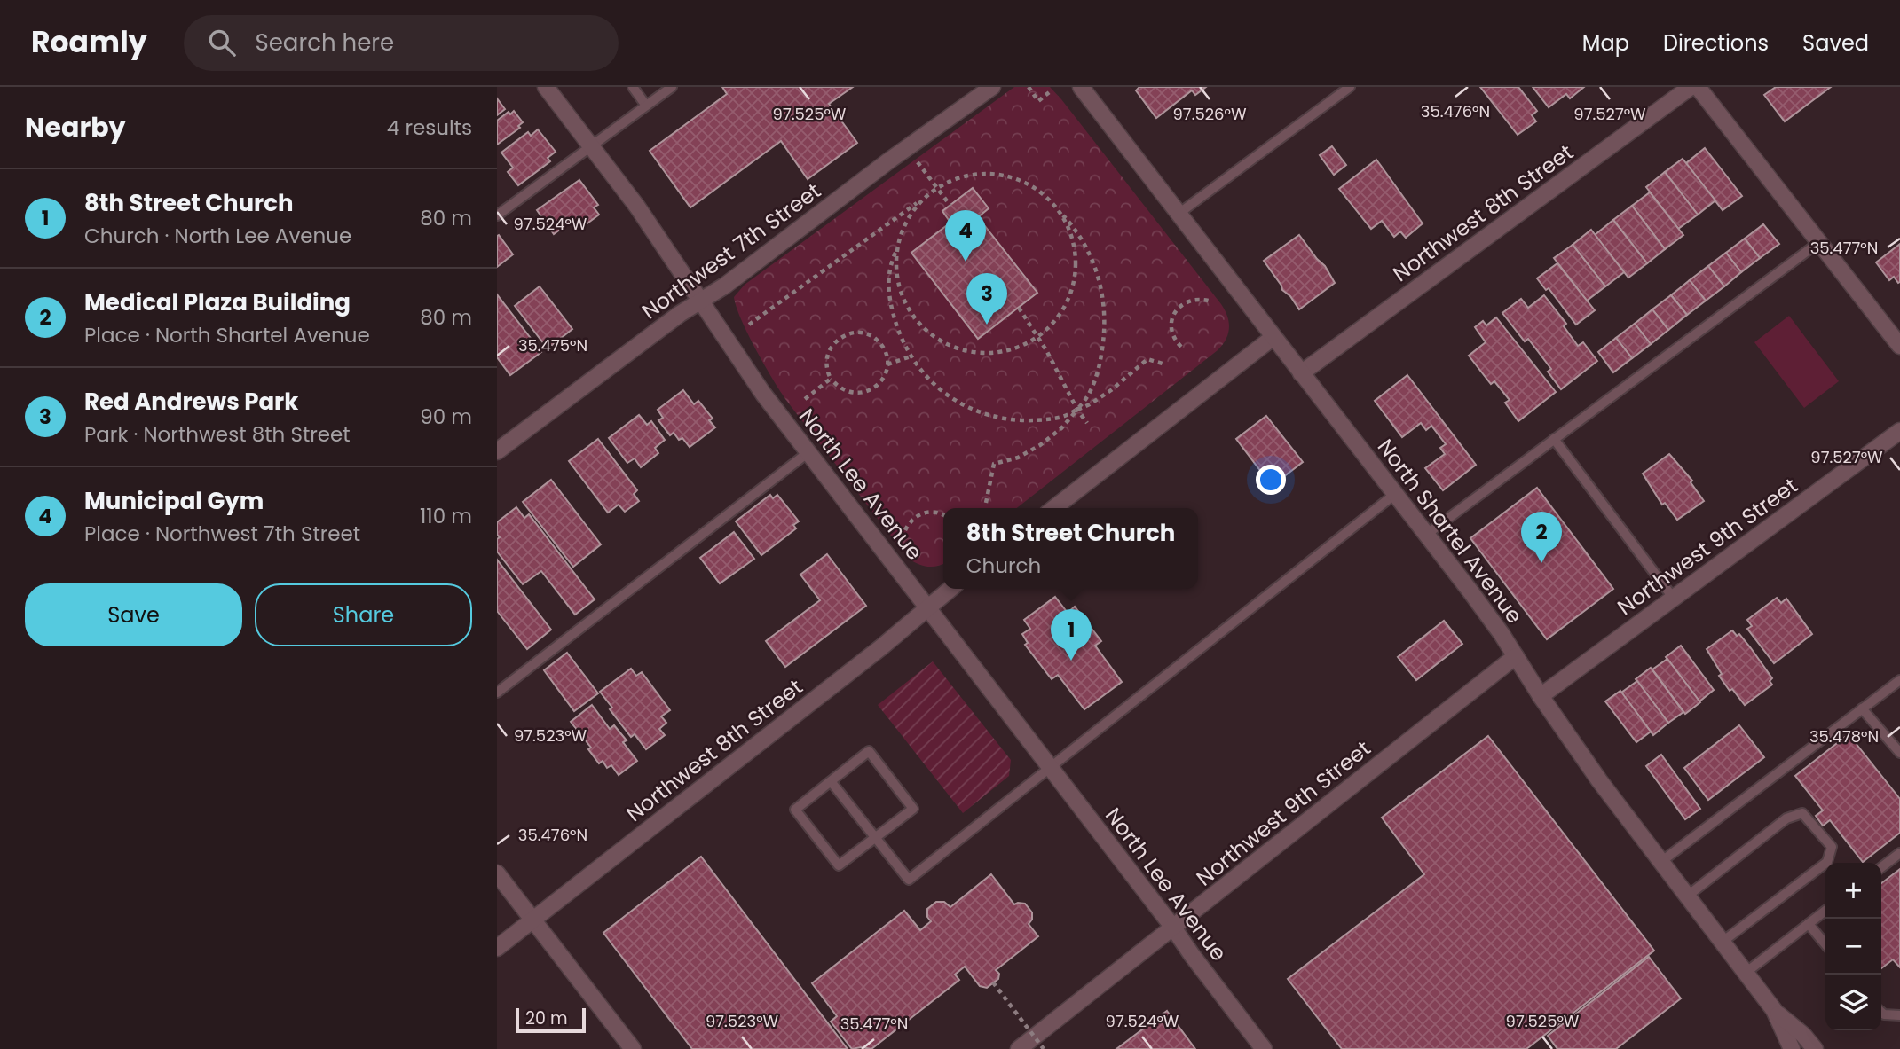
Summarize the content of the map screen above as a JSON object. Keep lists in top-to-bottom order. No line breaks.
{"streets":{"street":["Northwest 8th Street","Northwest 7th Street","North Lee Avenue","North Shartel Avenue","Northwest 9th Street"]},"crossings":[["Northwest 8th Street","North Lee Avenue"],["Northwest 8th Street","North Shartel Avenue"],["Northwest 7th Street","North Lee Avenue"],["North Lee Avenue","Northwest 9th Street"],["North Shartel Avenue","Northwest 9th Street"]],"scale_bar":"20 m","page":{"header":"Roamly","search":"Search here","nav":["Map","Directions","Saved"],"heading":["Nearby","4 results"],"list":[{"mark":"1","name":"8th Street Church","note":"Church · North Lee Avenue","value":"80 m"},{"mark":"2","name":"Medical Plaza Building","note":"Place · North Shartel Avenue","value":"80 m"},{"mark":"3","name":"Red Andrews Park","note":"Park · Northwest 8th Street","value":"90 m"},{"mark":"4","name":"Municipal Gym","note":"Place · Northwest 7th Street","value":"110 m"}],"pins":["4","3","2","1"],"popup":["8th Street Church","Church"],"buttons":["Save","Share"],"map_buttons":["+","−"],"scale":"20 m"},"coordinates":["35.476°N","97.525°W","97.526°W","97.527°W","97.524°W","35.477°N","35.475°N","97.523°W","35.478°N"]}
